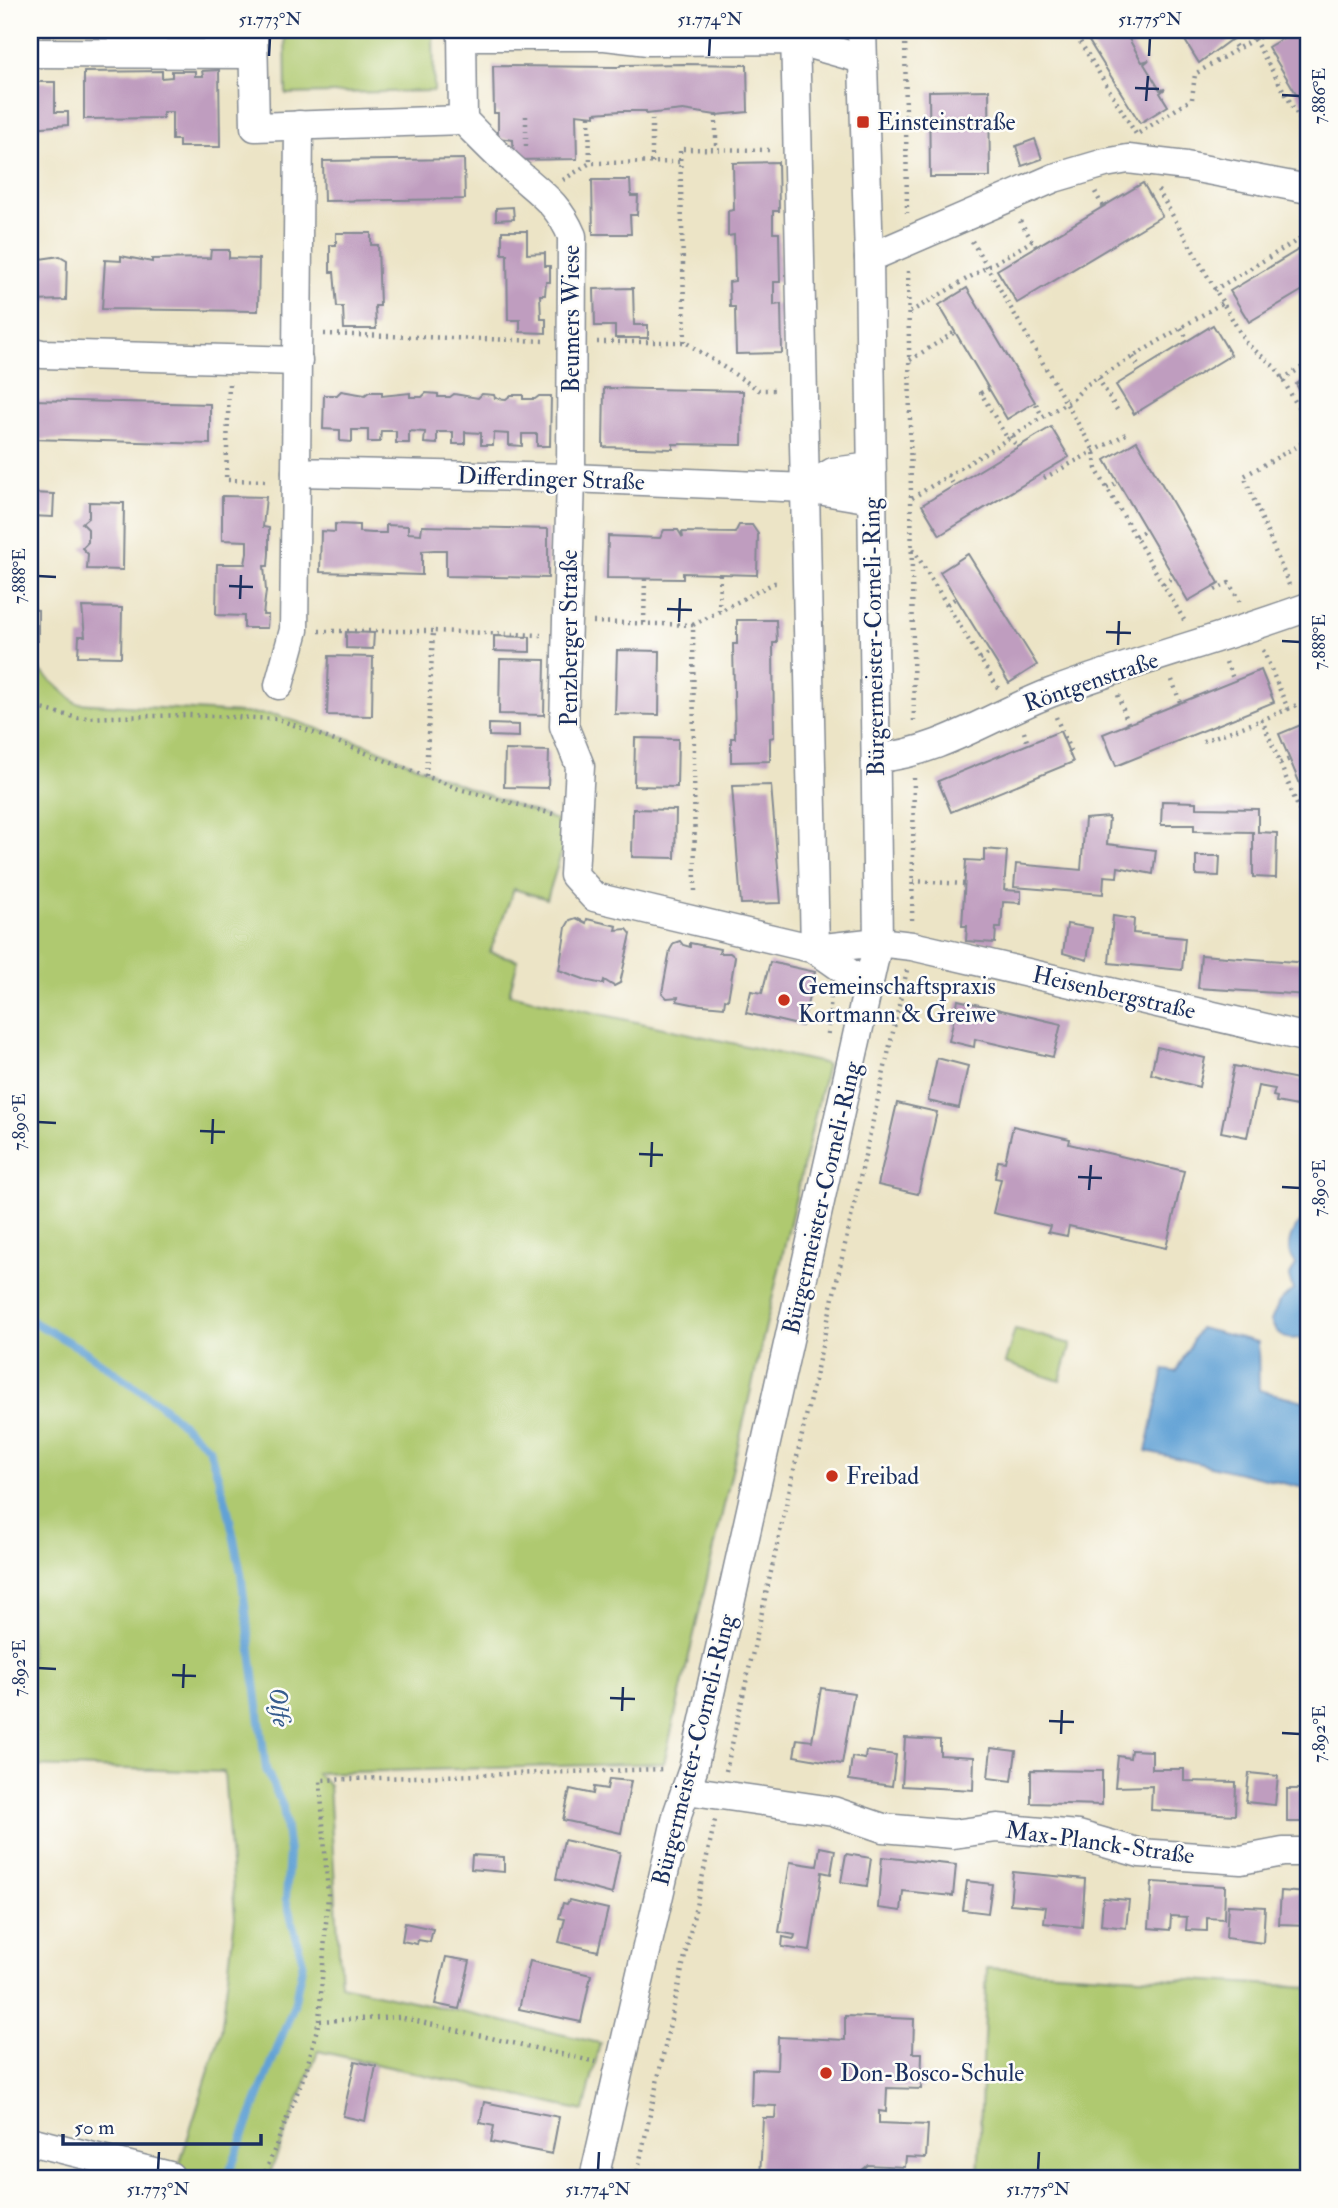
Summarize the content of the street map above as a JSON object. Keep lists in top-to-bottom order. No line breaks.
{"streets":{"street":["Beumers Wiese","Differdinger Straße","Bürgermeister-Corneli-Ring","Penzberger Straße","Röntgenstraße","Heisenbergstraße","Max-Planck-Straße"]},"crossings":[["Beumers Wiese","Differdinger Straße"],["Beumers Wiese","Penzberger Straße"],["Differdinger Straße","Bürgermeister-Corneli-Ring"],["Differdinger Straße","Penzberger Straße"],["Bürgermeister-Corneli-Ring","Penzberger Straße"],["Bürgermeister-Corneli-Ring","Röntgenstraße"],["Bürgermeister-Corneli-Ring","Heisenbergstraße"],["Bürgermeister-Corneli-Ring","Max-Planck-Straße"],["Penzberger Straße","Heisenbergstraße"]],"water":["Olfe"],"places":{"transit":["Einsteinstraße"],"other":["Gemeinschaftspraxis Kortmann & Greiwe","Freibad","Don-Bosco-Schule"]},"scale_bar":"50 m","coordinates":["51.773°N","51.774°N","51.775°N","7.886°E","7.888°E","7.890°E","7.892°E"]}
